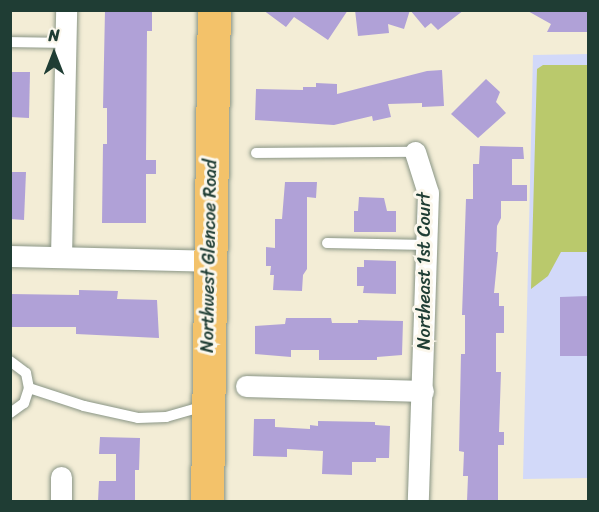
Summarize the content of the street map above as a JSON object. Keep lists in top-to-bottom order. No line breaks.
{"streets":{"main road":["Northwest Glencoe Road"],"street":["Northeast 1st Court"]},"north":"top"}
